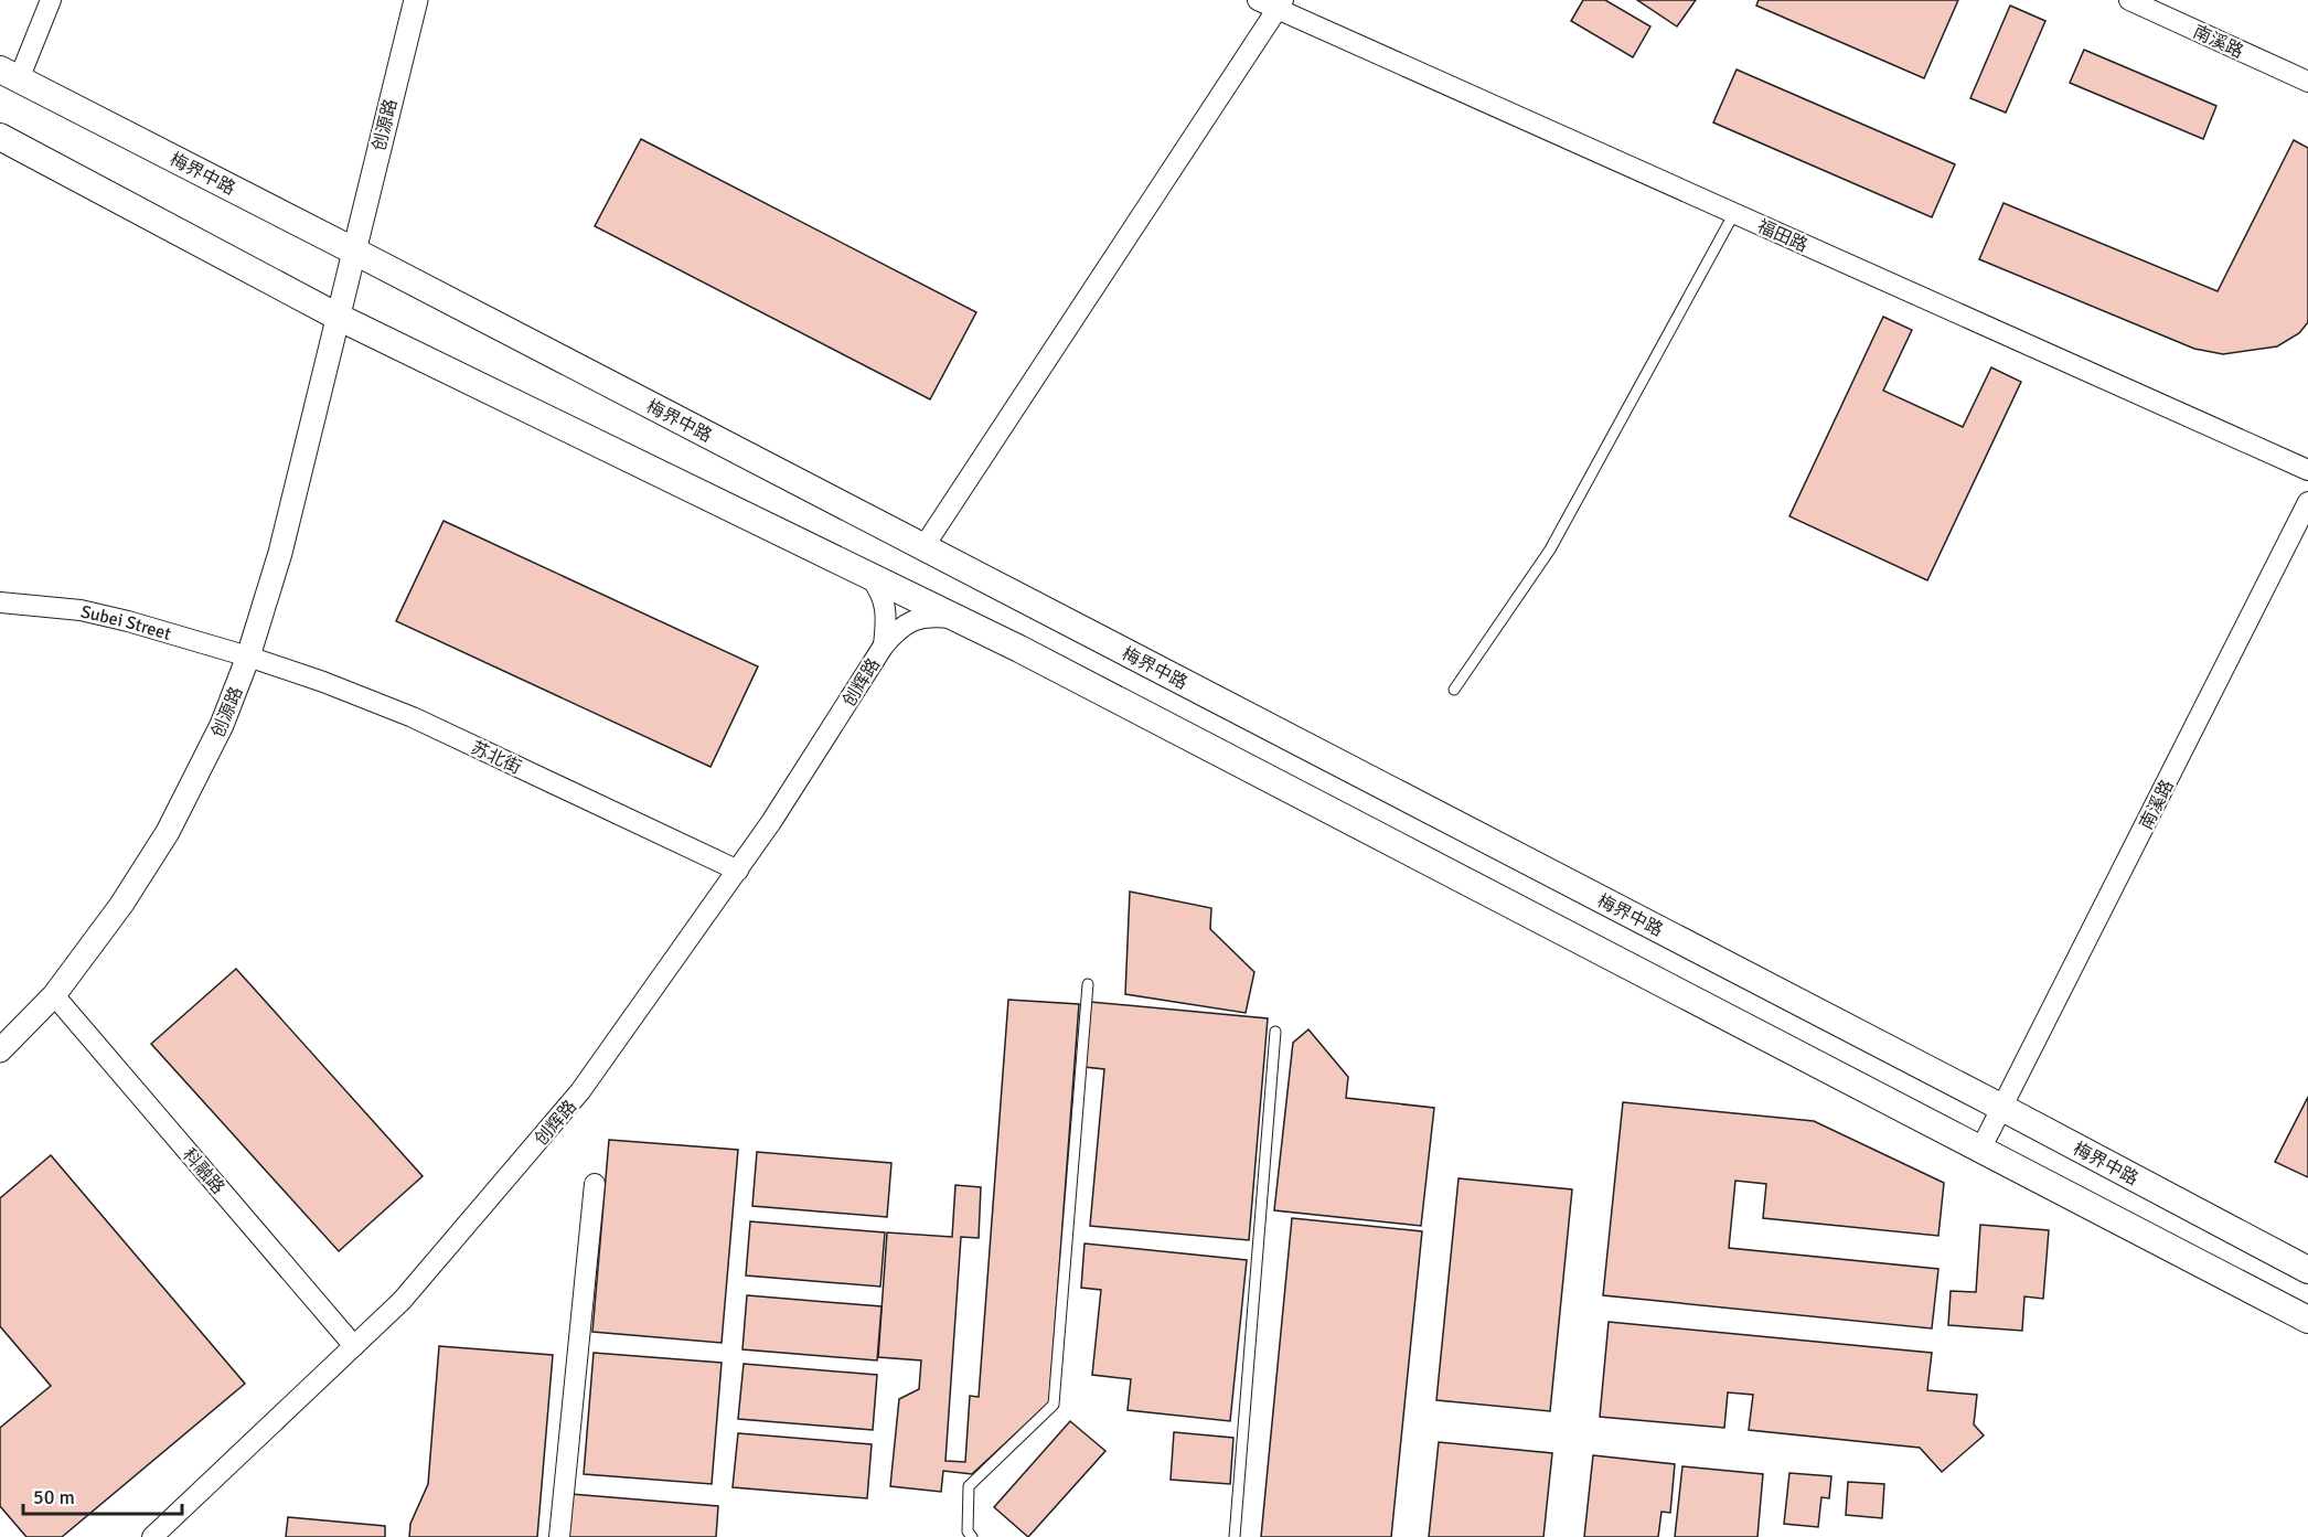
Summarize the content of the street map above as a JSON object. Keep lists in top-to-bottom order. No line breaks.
{"streets":{"main road":["梅界中路"],"street":["南溪路","创源路","福田路","Subei Street","创辉路","苏北街","科融路"]},"crossings":[["南溪路","梅界中路"],["创源路","梅界中路"],["创源路","Subei Street"],["创源路","苏北街"],["创源路","科融路"],["Subei Street","苏北街"],["创辉路","苏北街"],["创辉路","科融路"]],"scale_bar":"50 m"}
